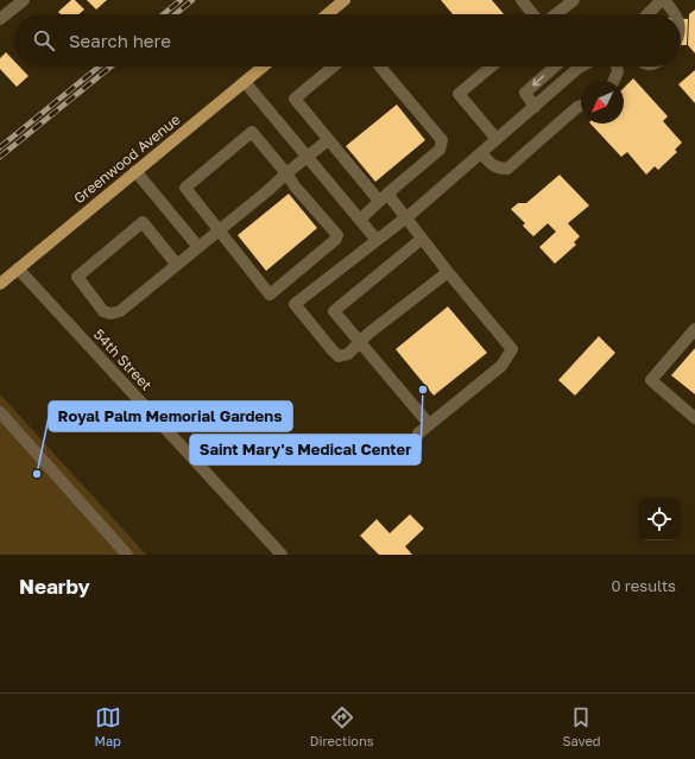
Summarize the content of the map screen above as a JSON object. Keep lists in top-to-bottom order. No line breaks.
{"streets":{"main road":["Greenwood Avenue"],"street":["54th Street"]},"crossings":[["Greenwood Avenue","54th Street"]],"places":["Saint Mary's Medical Center","Royal Palm Memorial Gardens"],"north":"bottom left","page":{"search":"Search here","heading":["Nearby","0 results"],"nav":["Map","Directions","Saved"]}}
